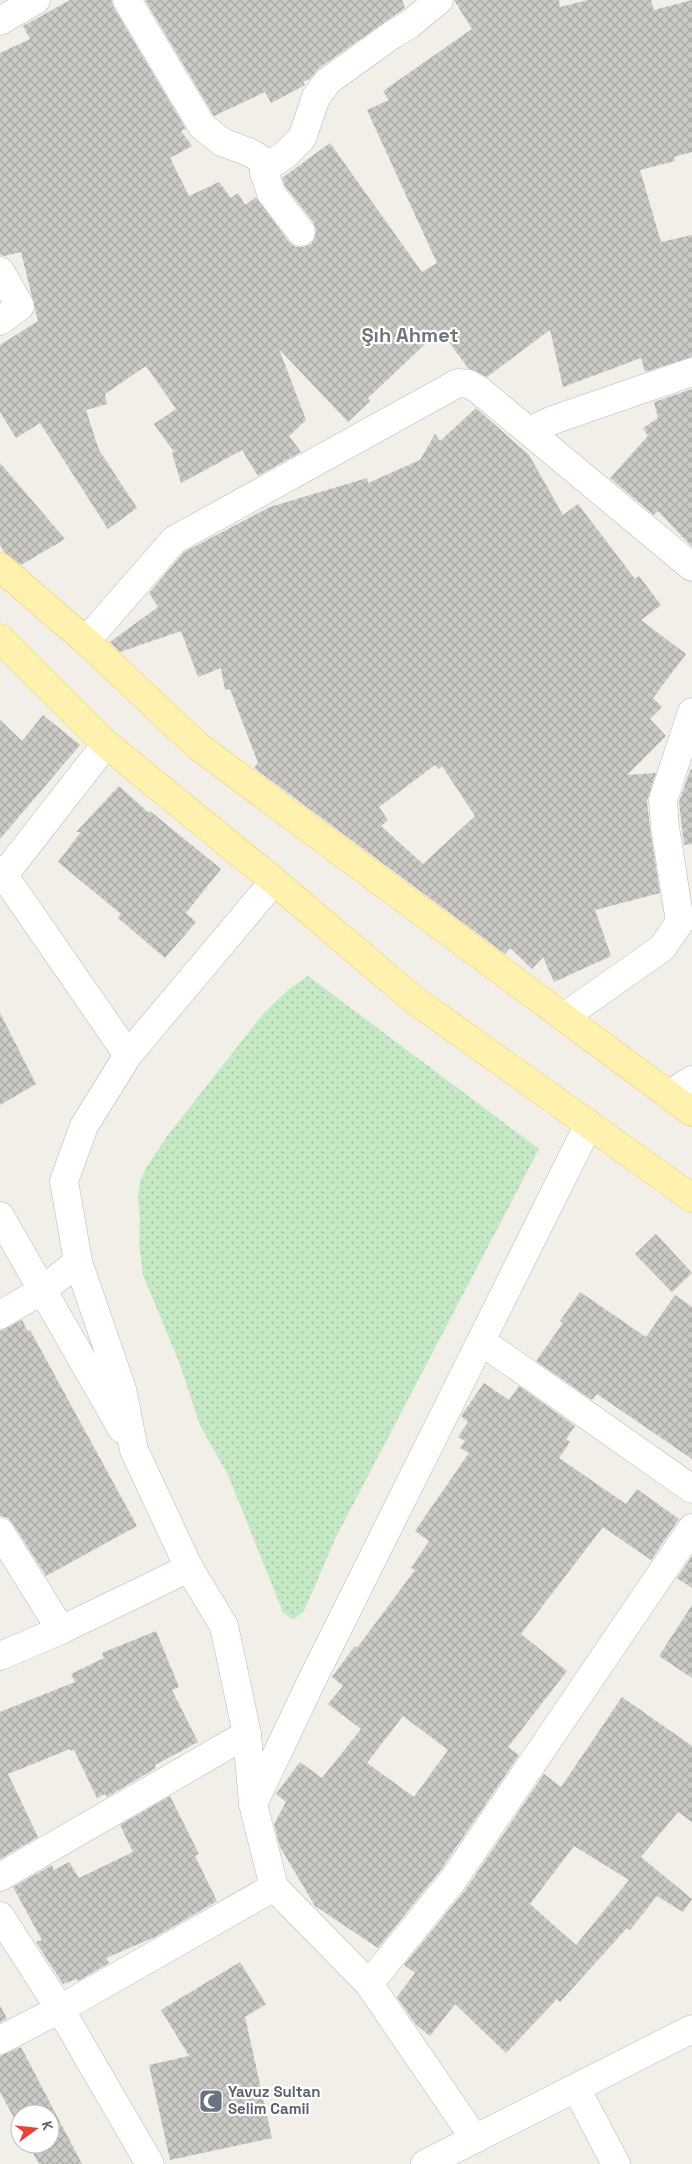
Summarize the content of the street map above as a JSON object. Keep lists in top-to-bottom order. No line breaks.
{"districts":["Şıh Ahmet"],"places":{"mosque":["Yavuz Sultan Selim Camii"]},"north":"right"}
